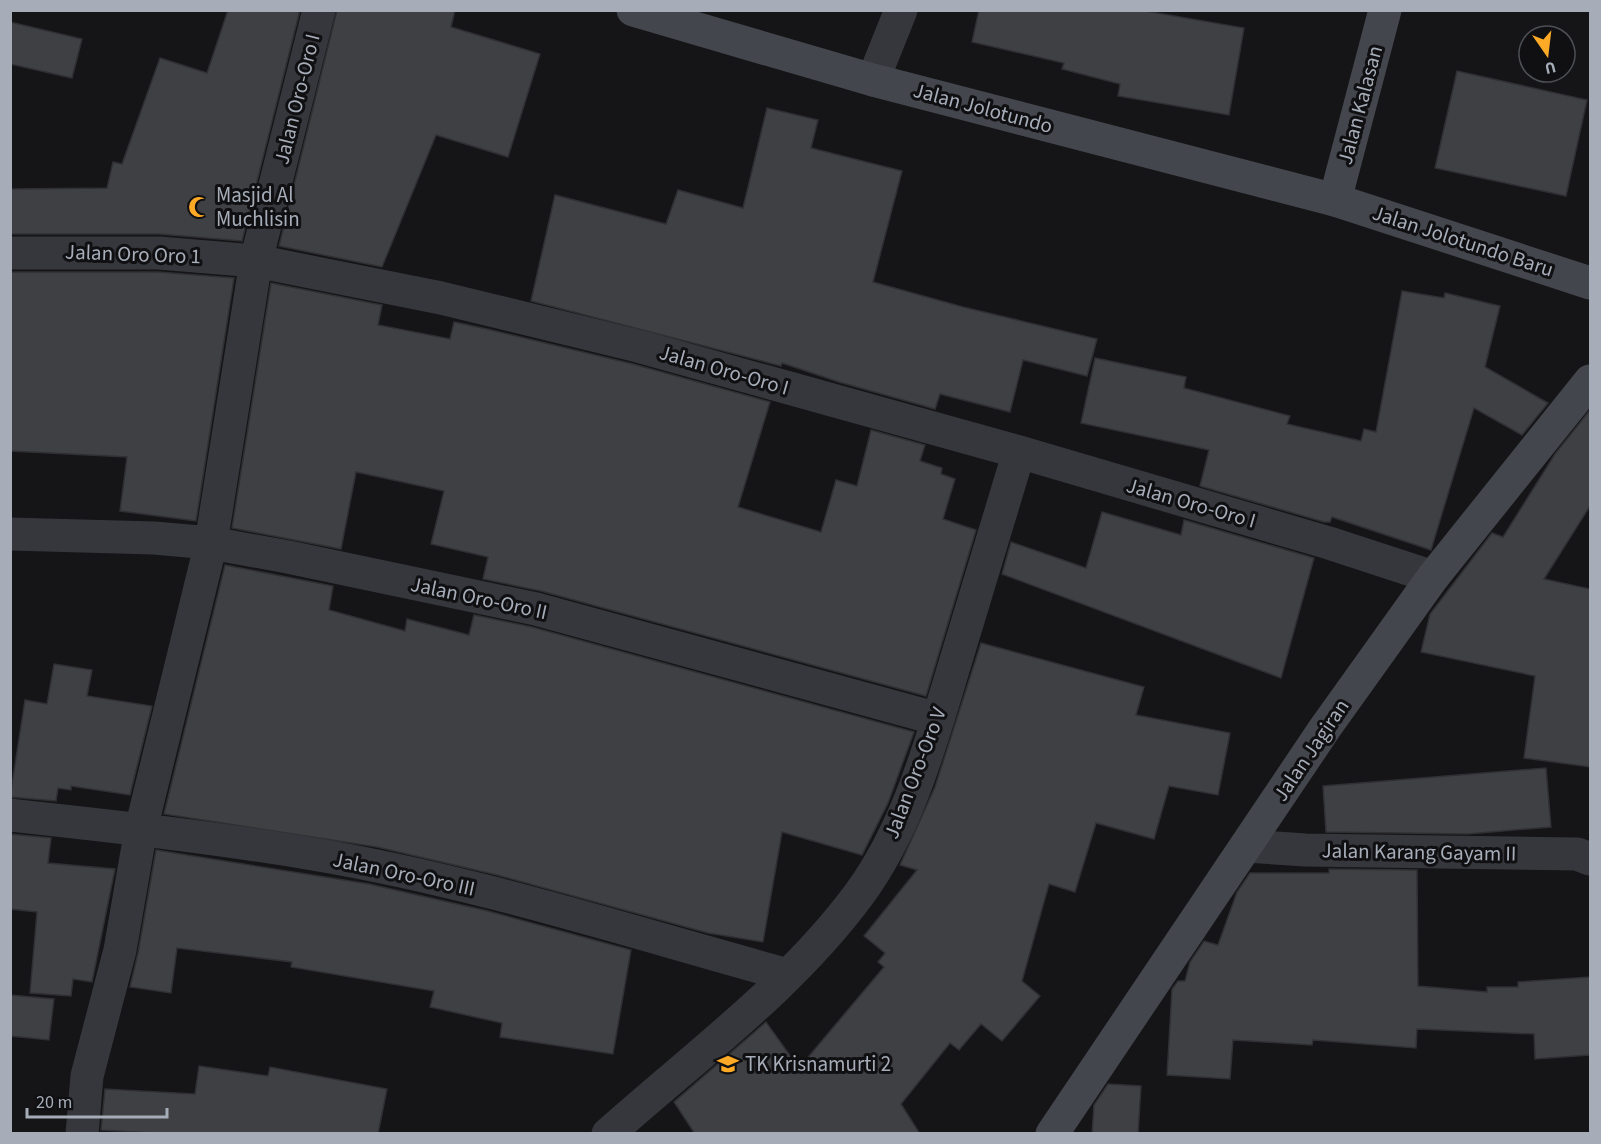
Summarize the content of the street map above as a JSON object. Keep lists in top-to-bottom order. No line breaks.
{"streets":{"street":["Jalan Oro-Oro I","Jalan Kalasan","Jalan Jolotundo","Jalan Jolotundo Baru","Jalan Oro Oro 1","Jalan Oro-Oro II","Jalan Jagiran","Jalan Oro-Oro V","Jalan Karang Gayam II","Jalan Oro-Oro III"]},"crossings":[["Jalan Oro-Oro I","Jalan Oro Oro 1"],["Jalan Oro-Oro I","Jalan Jagiran"],["Jalan Oro-Oro I","Jalan Oro-Oro V"],["Jalan Kalasan","Jalan Jolotundo"],["Jalan Kalasan","Jalan Jolotundo Baru"],["Jalan Jolotundo","Jalan Jolotundo Baru"],["Jalan Oro-Oro II","Jalan Oro-Oro V"],["Jalan Jagiran","Jalan Karang Gayam II"],["Jalan Oro-Oro V","Jalan Oro-Oro III"]],"places":{"mosque":["Masjid Al Muchlisin"],"school or university":["TK Krisnamurti 2"]},"scale_bar":"20 m","north":"bottom"}
